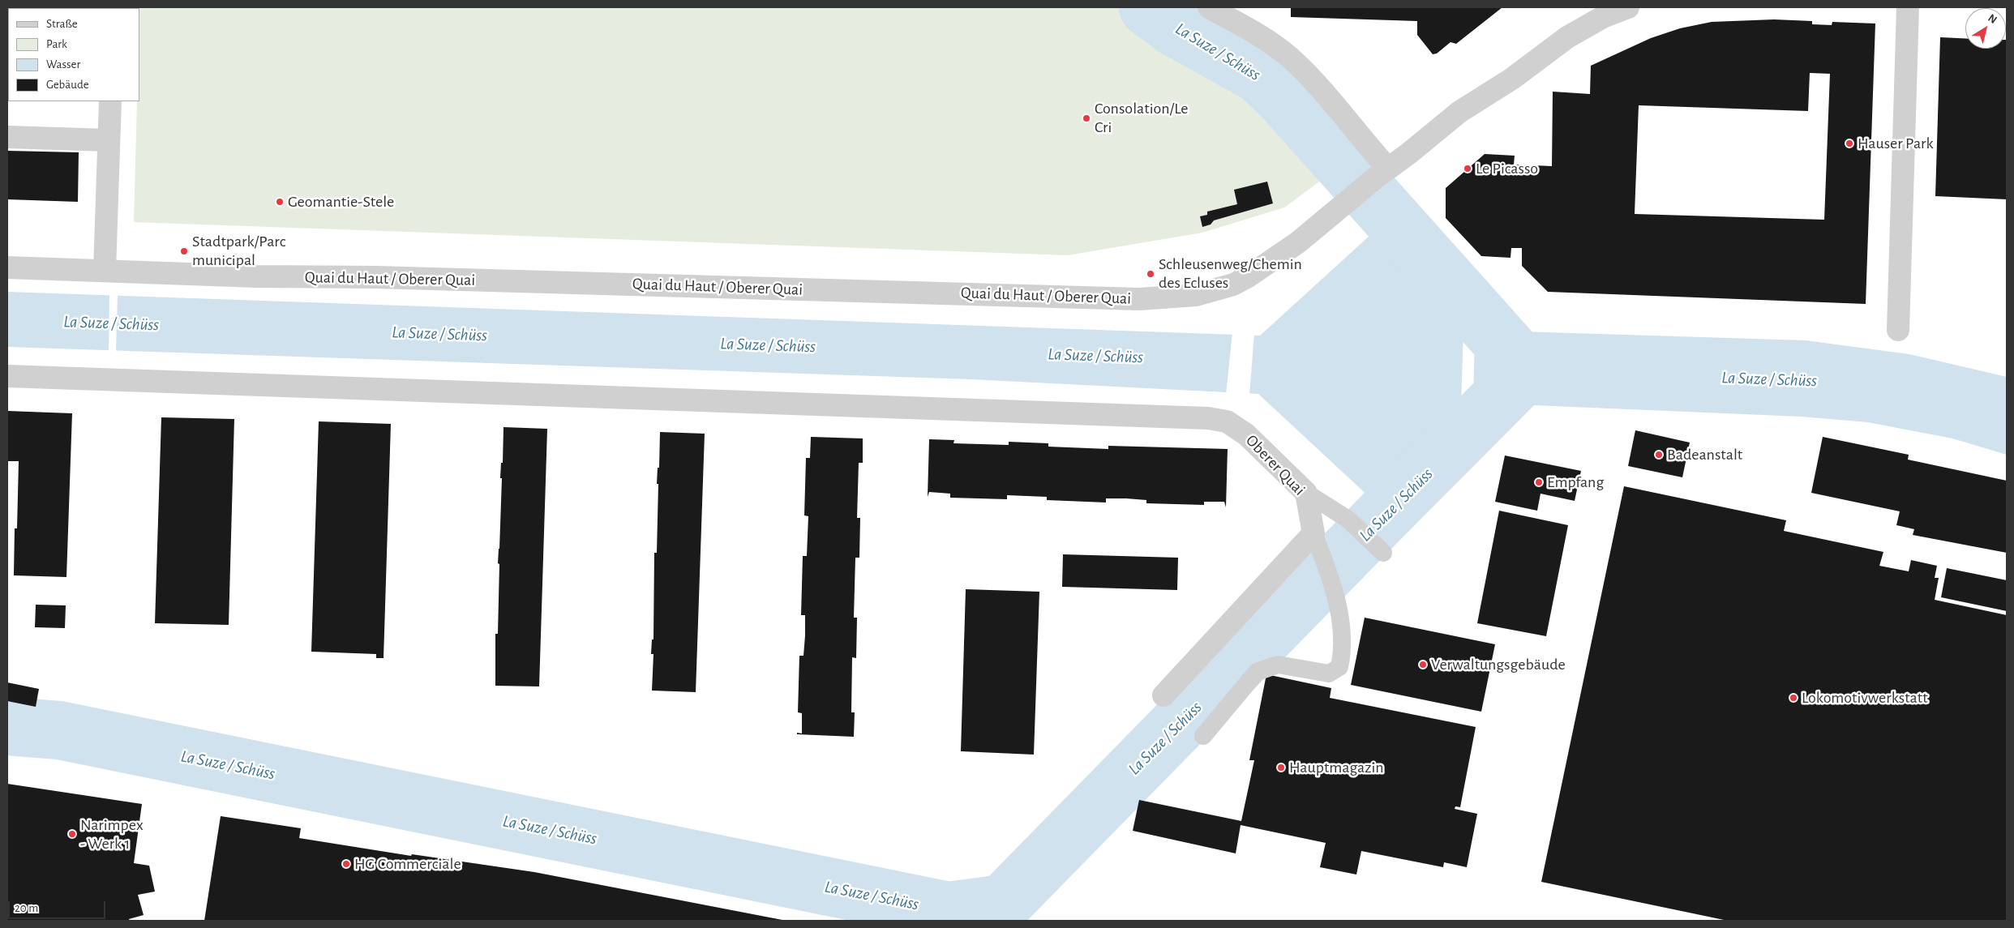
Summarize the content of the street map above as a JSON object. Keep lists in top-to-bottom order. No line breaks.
{"streets":{"street":["Quai du Haut / Oberer Quai","Oberer Quai"]},"water":["La Suze / Schüss"],"places":["Consolation/Le Cri","Hauser Park","Le Picasso","Geomantie-Stele","Stadtpark/Parc municipal","Schleusenweg/Chemin des Ecluses","Badeanstalt","Empfang","Verwaltungsgebäude","Lokomotivwerkstatt","Hauptmagazin","Narimpex - Werk 1","HG Commerciale"],"legend":["Straße","Park","Wasser","Gebäude"],"scale_bar":"20 m","north":"top right"}
